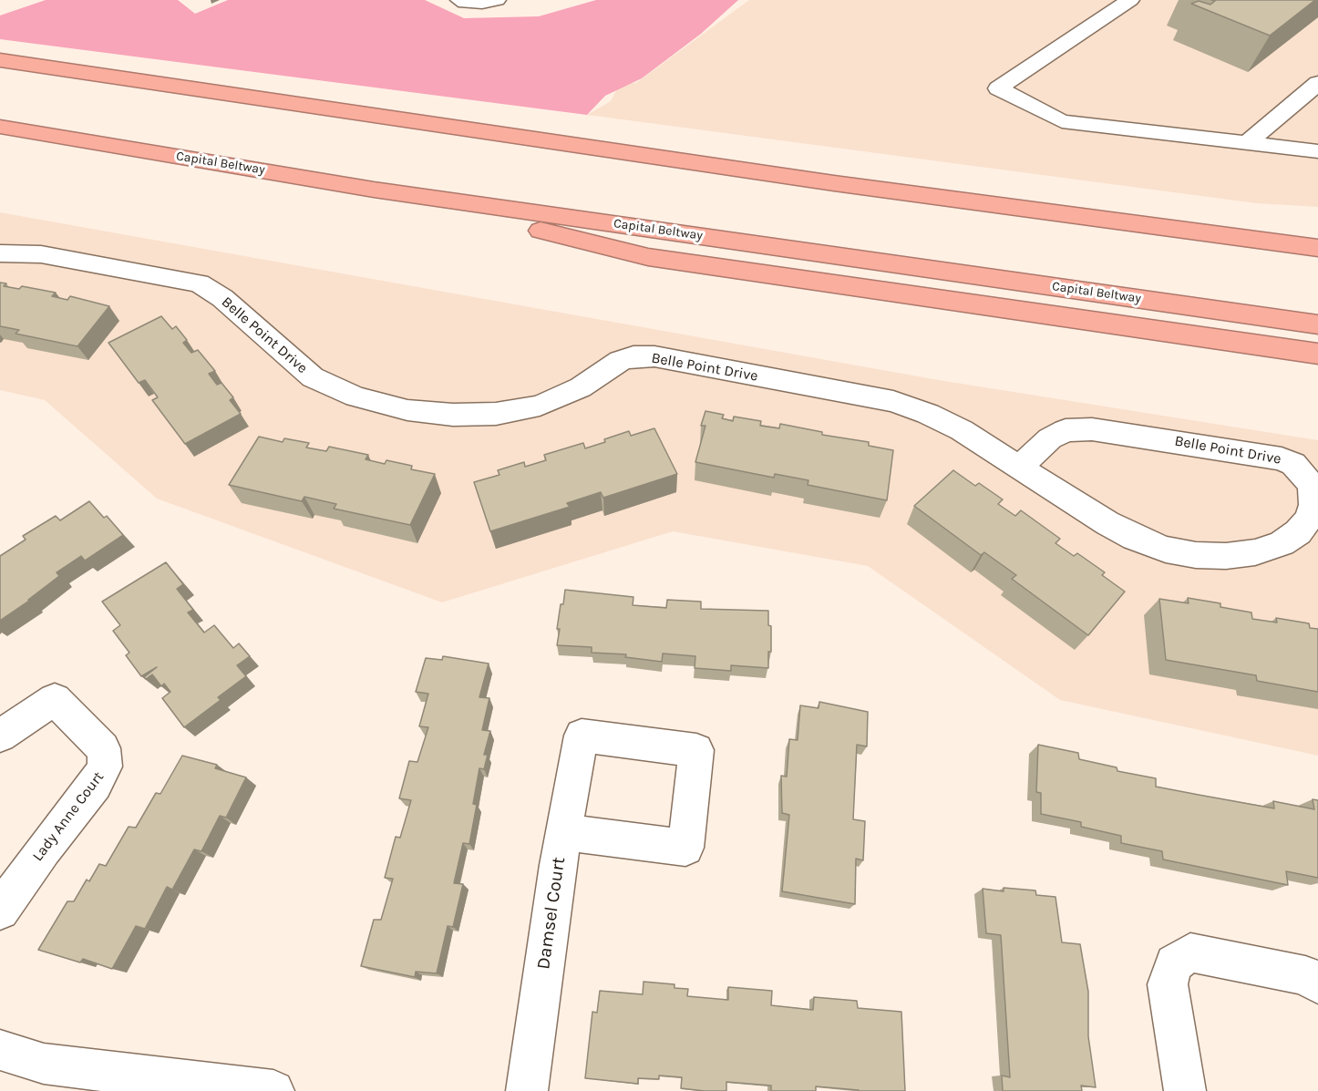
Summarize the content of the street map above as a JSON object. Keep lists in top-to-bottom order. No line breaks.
{"streets":{"highway":["Capital Beltway"],"street":["Belle Point Drive","Lady Anne Court","Damsel Court"]}}
